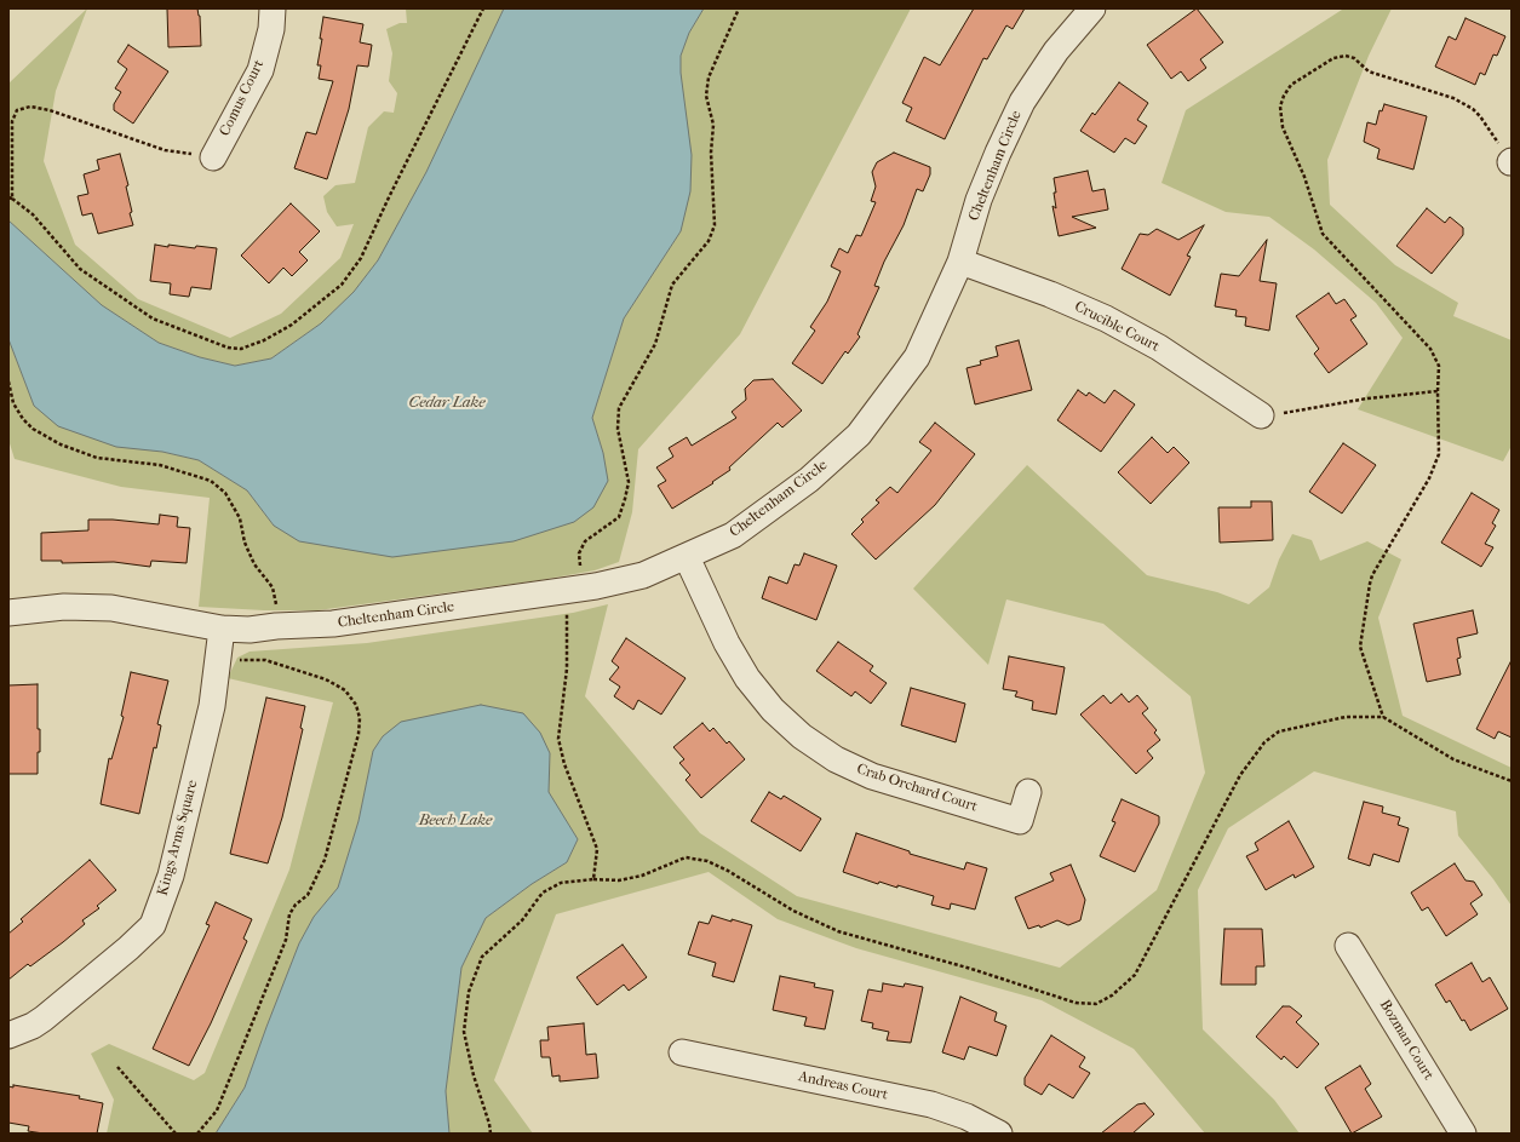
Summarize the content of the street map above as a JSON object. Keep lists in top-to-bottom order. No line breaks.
{"streets":{"street":["Comus Court","Cheltenham Circle","Crucible Court","Crab Orchard Court","Kings Arms Square","Bozman Court","Andreas Court"]},"crossings":[["Cheltenham Circle","Crucible Court"],["Cheltenham Circle","Crab Orchard Court"],["Cheltenham Circle","Kings Arms Square"]],"water":["Cedar Lake","Beech Lake"]}
